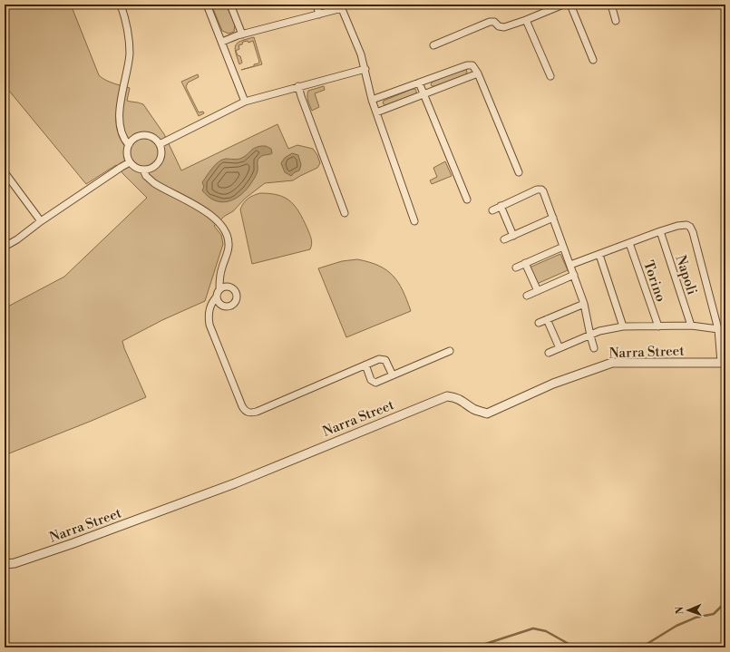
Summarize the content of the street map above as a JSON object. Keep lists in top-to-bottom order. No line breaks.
{"streets":{"street":["Napoli","Torino","Narra Street"]},"north":"left"}
